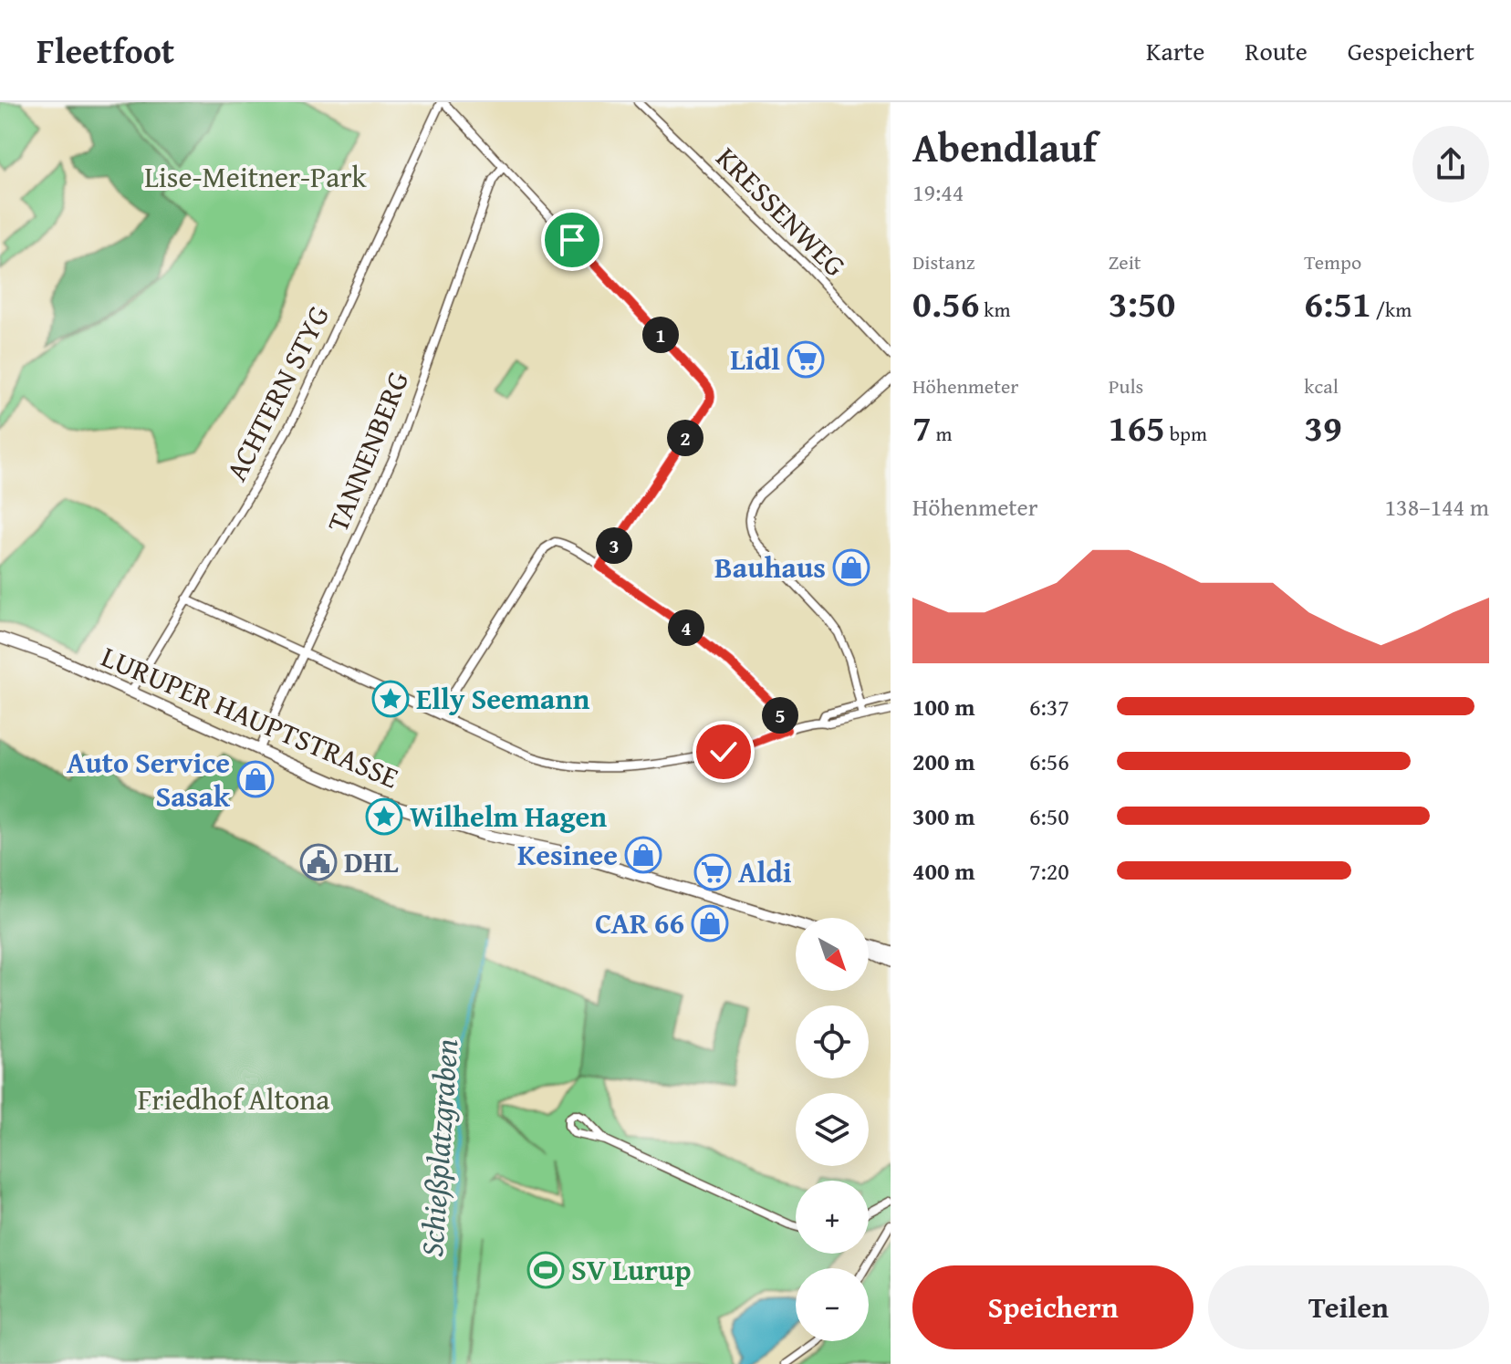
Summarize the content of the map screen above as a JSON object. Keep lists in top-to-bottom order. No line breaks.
{"streets":{"main road":["LURUPER HAUPTSTRASSE"],"street":["KRESSENWEG","ACHTERN STYG","TANNENBERG"]},"crossings":[["ACHTERN STYG","LURUPER HAUPTSTRASSE"],["TANNENBERG","LURUPER HAUPTSTRASSE"]],"water":["Schießplatzgraben"],"parks":["Lise-Meitner-Park","Friedhof Altona"],"places":{"supermarket":["Lidl","Aldi"],"shop":["Bauhaus","Auto Service Sasak","Kesinee","CAR 66"],"place":["Elly Seemann","Wilhelm Hagen"],"public building":["DHL"],"sports":["SV Lurup"]},"north":"bottom right","page":{"header":"Fleetfoot","nav":["Karte","Route","Gespeichert"],"heading":["Abendlauf","19:44"],"stats":[["Distanz","0.56 km"],["Zeit","3:50"],["Tempo","6:51 /km"],["Höhenmeter","7 m"],["Puls","165 bpm"],["kcal","39"]],"pins":["1","2","3","4","5"],"chart":["Höhenmeter","138–144 m"],"list":[{"name":"100 m","note":"6:37"},{"name":"200 m","note":"6:56"},{"name":"300 m","note":"6:50"},{"name":"400 m","note":"7:20"}],"map_buttons":["+","−"],"buttons":["Speichern","Teilen"]}}
